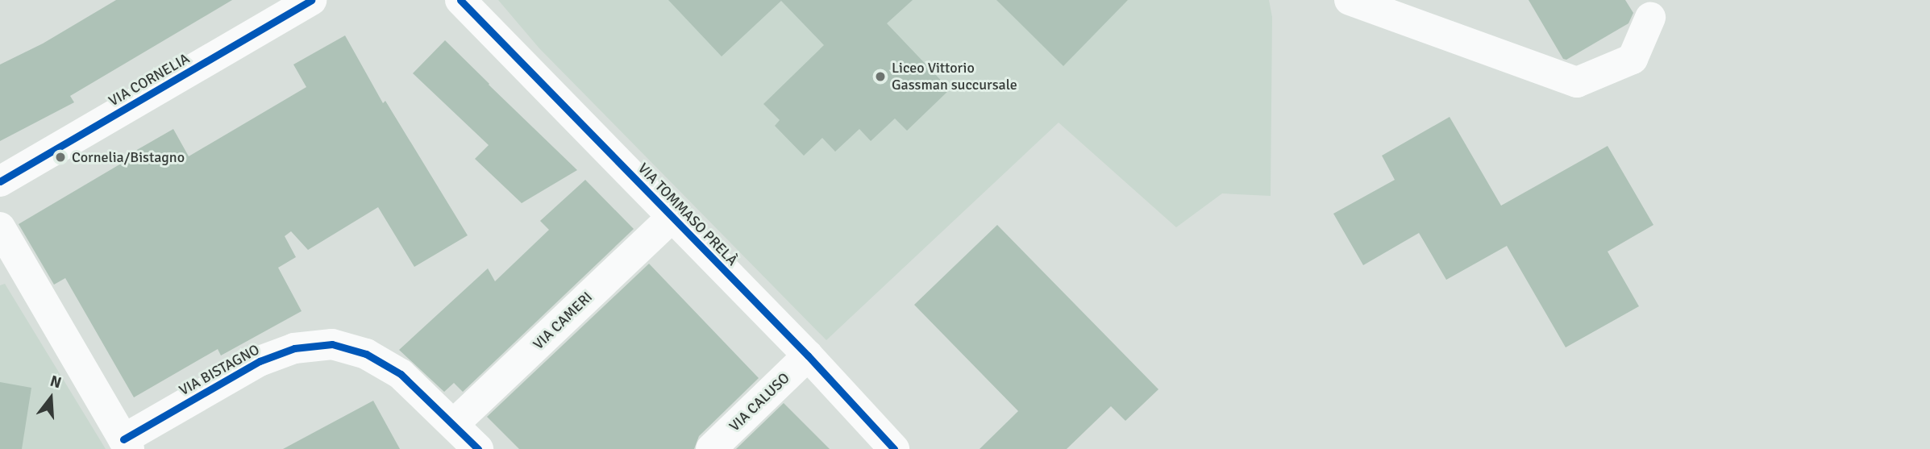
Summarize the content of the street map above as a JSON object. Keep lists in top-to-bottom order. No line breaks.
{"streets":{"street":["VIA CORNELIA","VIA TOMMASO PRELÀ","VIA CAMERI","VIA BISTAGNO","VIA CALUSO"]},"crossings":[["VIA TOMMASO PRELÀ","VIA CAMERI"],["VIA TOMMASO PRELÀ","VIA CALUSO"],["VIA CAMERI","VIA BISTAGNO"]],"places":["Liceo Vittorio Gassman succursale","Cornelia/Bistagno"],"north":"top"}
